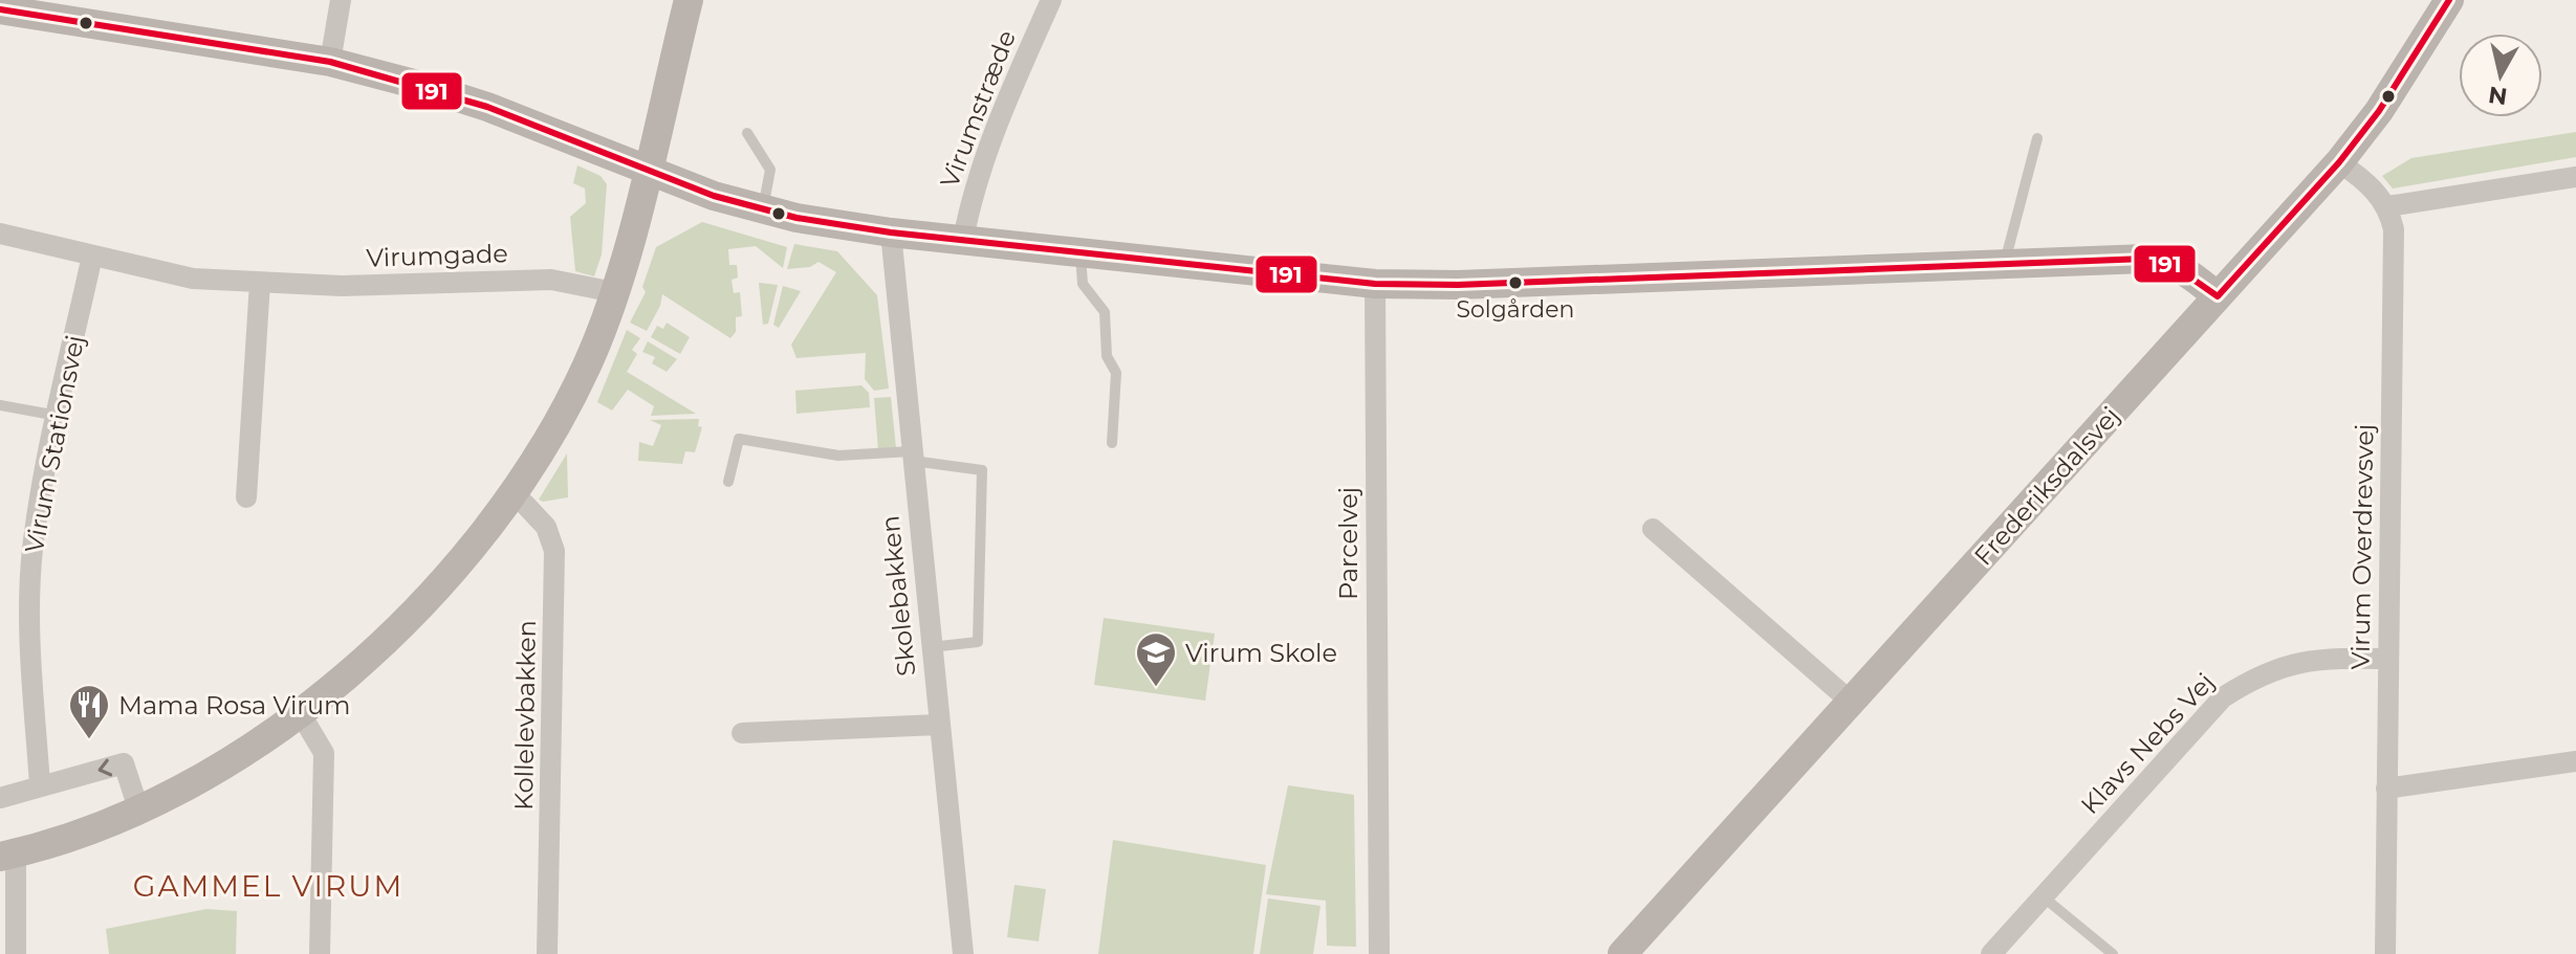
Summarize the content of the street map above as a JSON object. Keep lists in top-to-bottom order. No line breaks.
{"streets":{"street":["Virumstræde","Virumgade","Virum Stationsvej","Frederiksdalsvej","Parcelvej","Virum Overdrevsvej","Skolebakken","Kollelevbakken","Klavs Nebs Vej"]},"crossings":[["Virumgade","Virum Stationsvej"],["Virum Overdrevsvej","Klavs Nebs Vej"]],"districts":["GAMMEL VIRUM"],"places":{"other":["Solgården"],"school or university":["Virum Skole"],"restaurant":["Mama Rosa Virum"]},"lines":["transit line 191"],"north":"bottom"}
